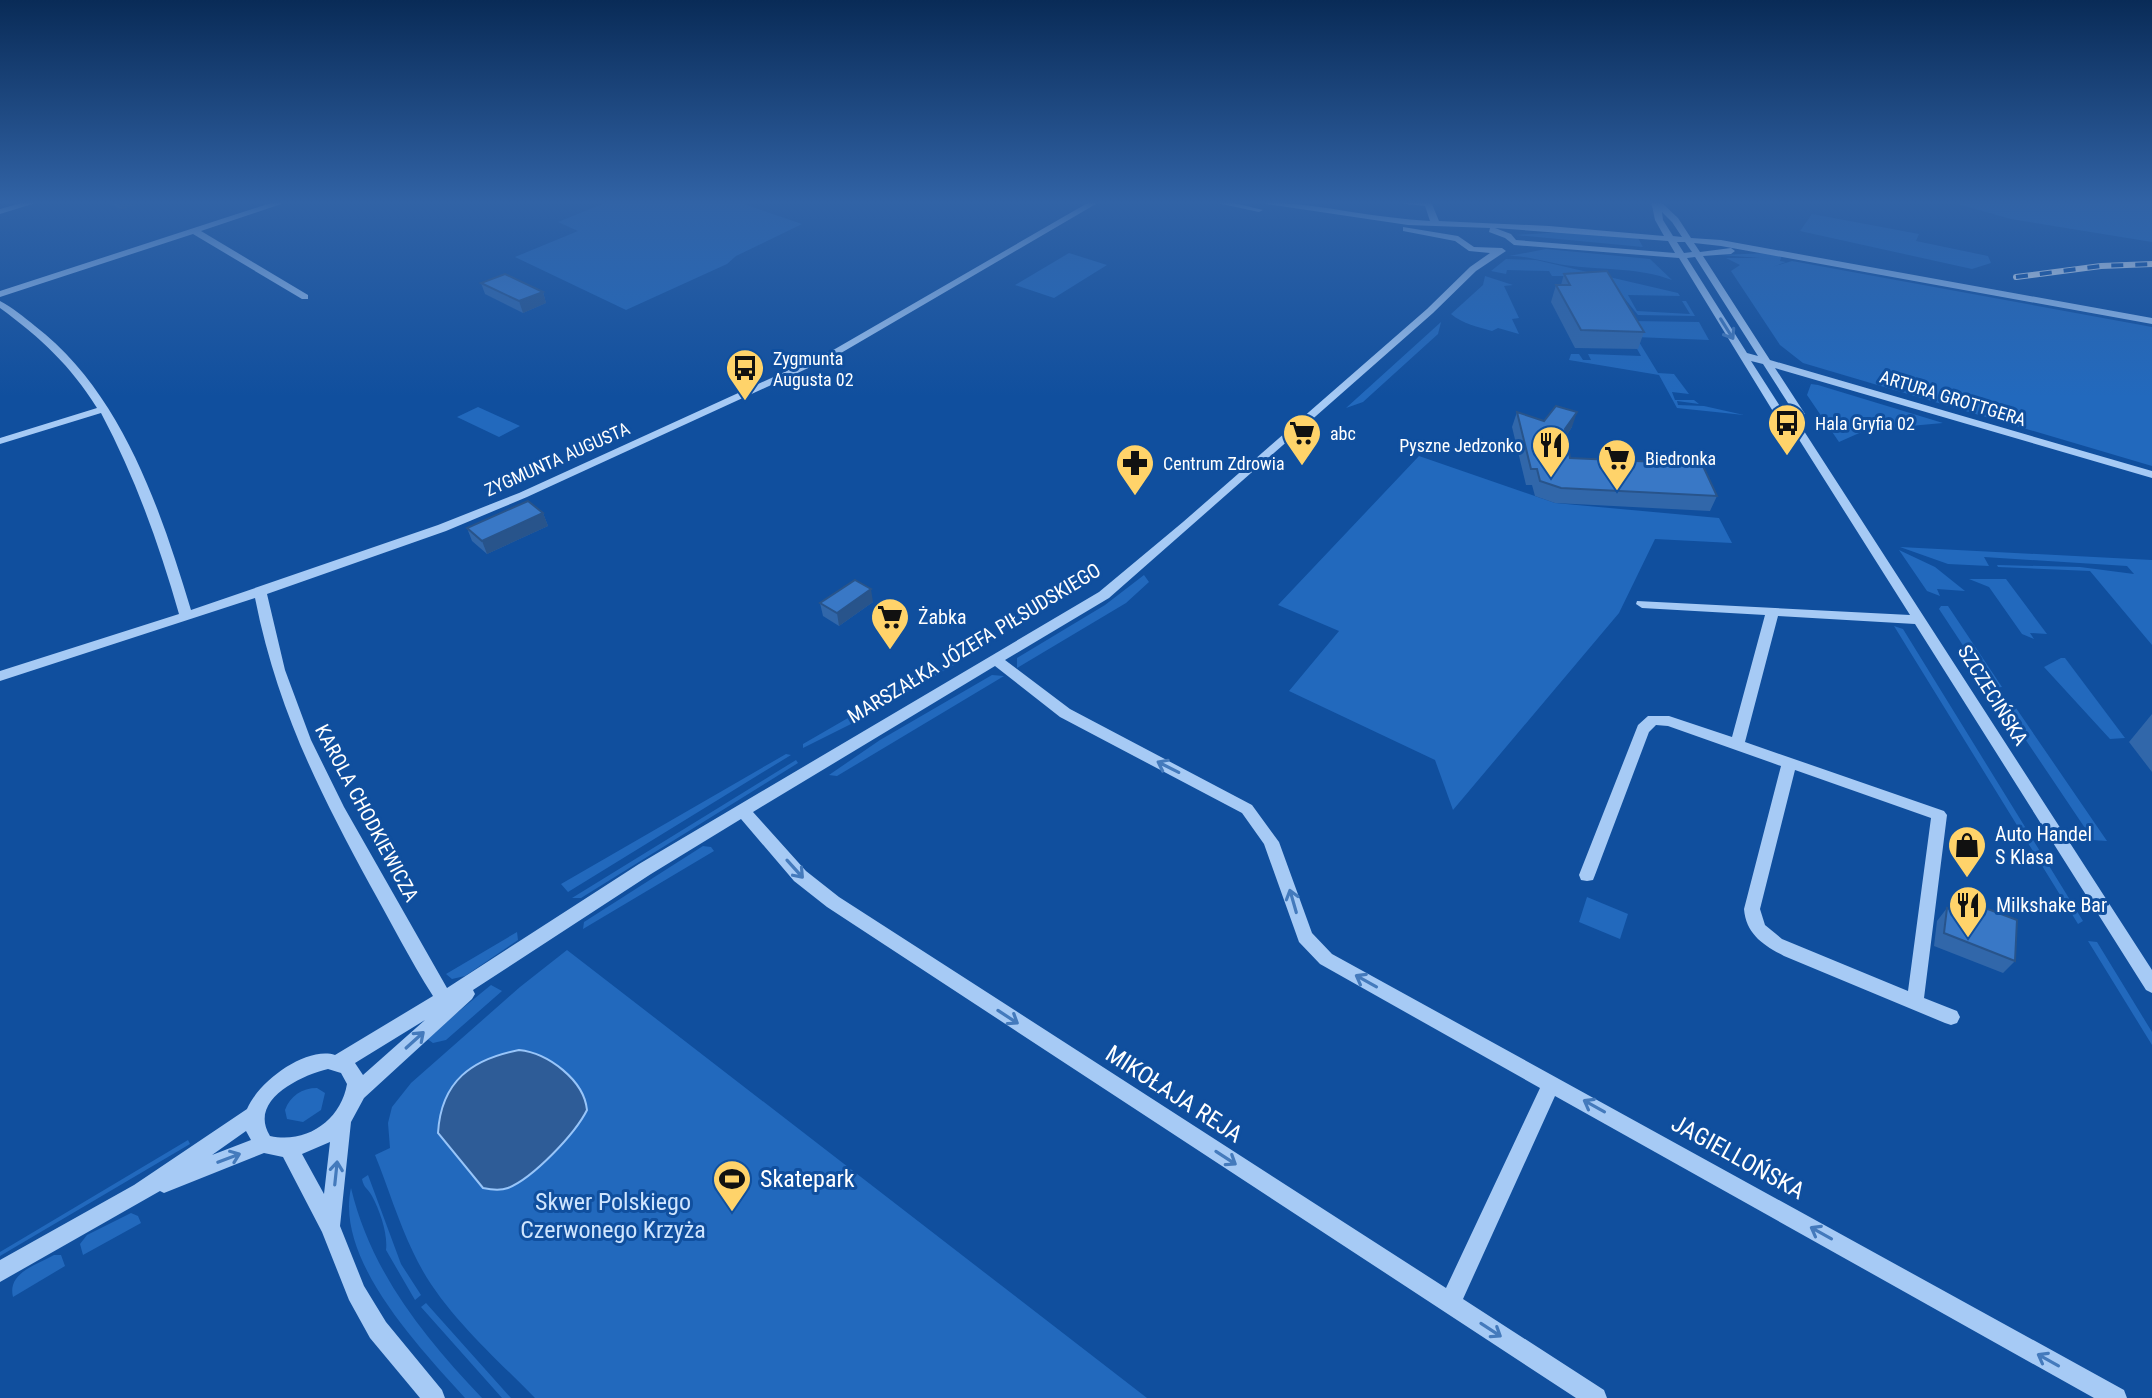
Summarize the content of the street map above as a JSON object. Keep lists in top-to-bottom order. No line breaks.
{"streets":{"street":["ARTURA GROTTGERA","ZYGMUNTA AUGUSTA","MARSZAŁKA JÓZEFA PIŁSUDSKIEGO","SZCZECIŃSKA","KAROLA CHODKIEWICZA","MIKOŁAJA REJA","JAGIELLOŃSKA"]},"crossings":[["ARTURA GROTTGERA","SZCZECIŃSKA"],["ZYGMUNTA AUGUSTA","KAROLA CHODKIEWICZA"],["MARSZAŁKA JÓZEFA PIŁSUDSKIEGO","KAROLA CHODKIEWICZA"],["MARSZAŁKA JÓZEFA PIŁSUDSKIEGO","MIKOŁAJA REJA"],["MARSZAŁKA JÓZEFA PIŁSUDSKIEGO","JAGIELLOŃSKA"]],"one_way":["MIKOŁAJA REJA","JAGIELLOŃSKA"],"parks":["Skwer Polskiego Czerwonego Krzyża"],"places":{"bus stop":["Zygmunta Augusta 02","Hala Gryfia 02"],"supermarket":["abc","Biedronka","Żabka"],"restaurant":["Pyszne Jedzonko","Milkshake Bar"],"pharmacy":["Centrum Zdrowia"],"shop":["Auto Handel S Klasa"],"sports":["Skatepark"]}}
